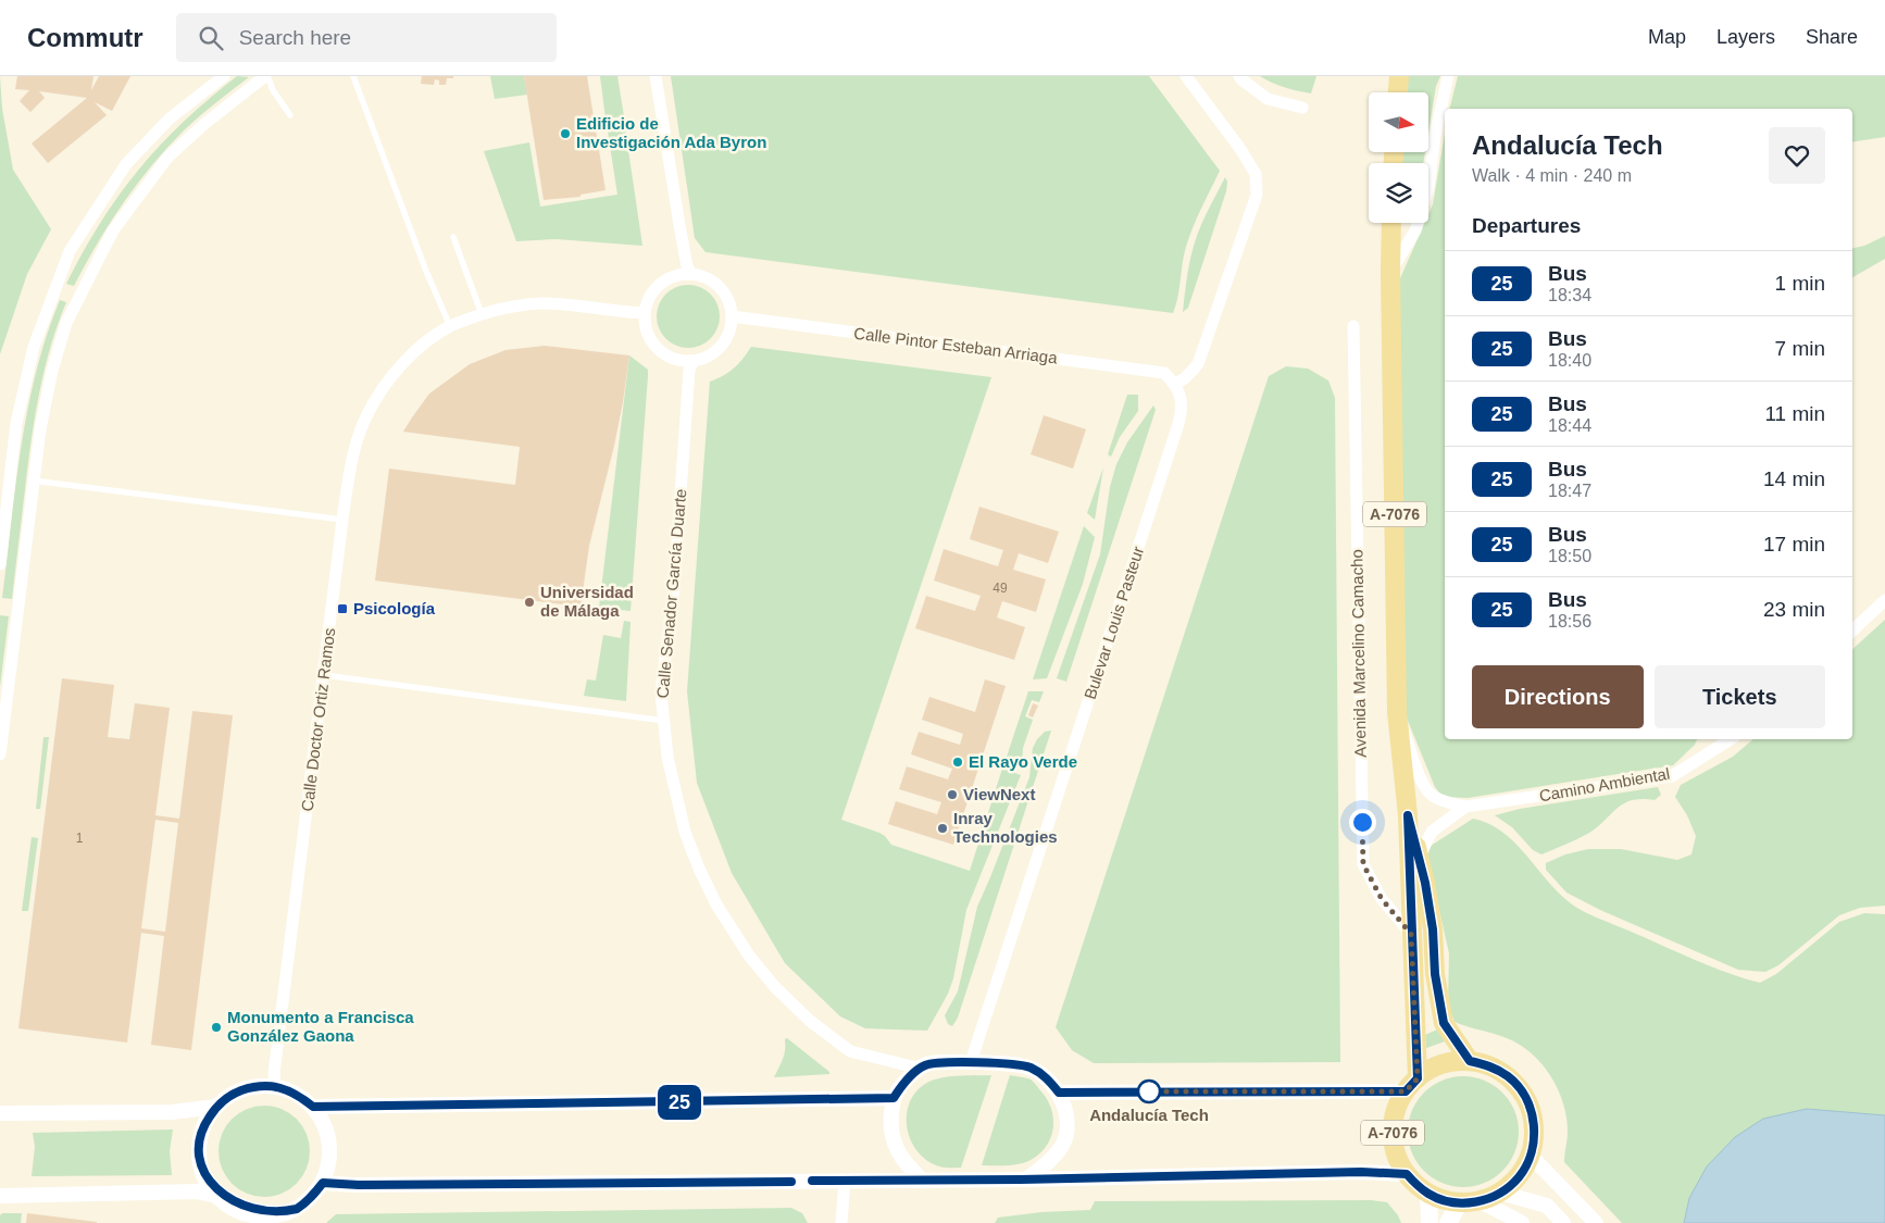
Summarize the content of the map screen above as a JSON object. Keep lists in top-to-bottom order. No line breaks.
{"streets":{"main road":["A-7076"],"street":["Calle Pintor Esteban Arriaga","Calle Senador García Duarte","Bulevar Louis Pasteur","Avenida Marcelino Camacho","Calle Doctor Ortiz Ramos","Camino Ambiental"]},"crossings":[["Calle Pintor Esteban Arriaga","Calle Senador García Duarte"],["Calle Pintor Esteban Arriaga","Bulevar Louis Pasteur"],["Calle Pintor Esteban Arriaga","Calle Doctor Ortiz Ramos"],["A-7076","Avenida Marcelino Camacho"],["A-7076","Camino Ambiental"],["Calle Senador García Duarte","Bulevar Louis Pasteur"],["Calle Senador García Duarte","Calle Doctor Ortiz Ramos"]],"places":{"other":["Edificio de Investigación Ada Byron","Universidad de Málaga","El Rayo Verde","ViewNext","Inray Technologies","Monumento a Francisca González Gaona","Andalucía Tech"],"transit":["Psicología"]},"lines":["bus line 25"],"house_numbers":["49","1"],"north":"right","page":{"header":"Commutr","search":"Search here","nav":["Map","Layers","Share"],"on_map":"25","heading":[["Andalucía Tech","Walk · 4 min · 240 m"],"Departures"],"list":[{"mark":"25","name":"Bus","note":"18:34","value":"1 min"},{"mark":"25","name":"Bus","note":"18:40","value":"7 min"},{"mark":"25","name":"Bus","note":"18:44","value":"11 min"},{"mark":"25","name":"Bus","note":"18:47","value":"14 min"},{"mark":"25","name":"Bus","note":"18:50","value":"17 min"},{"mark":"25","name":"Bus","note":"18:56","value":"23 min"}],"buttons":["Directions","Tickets"]}}
